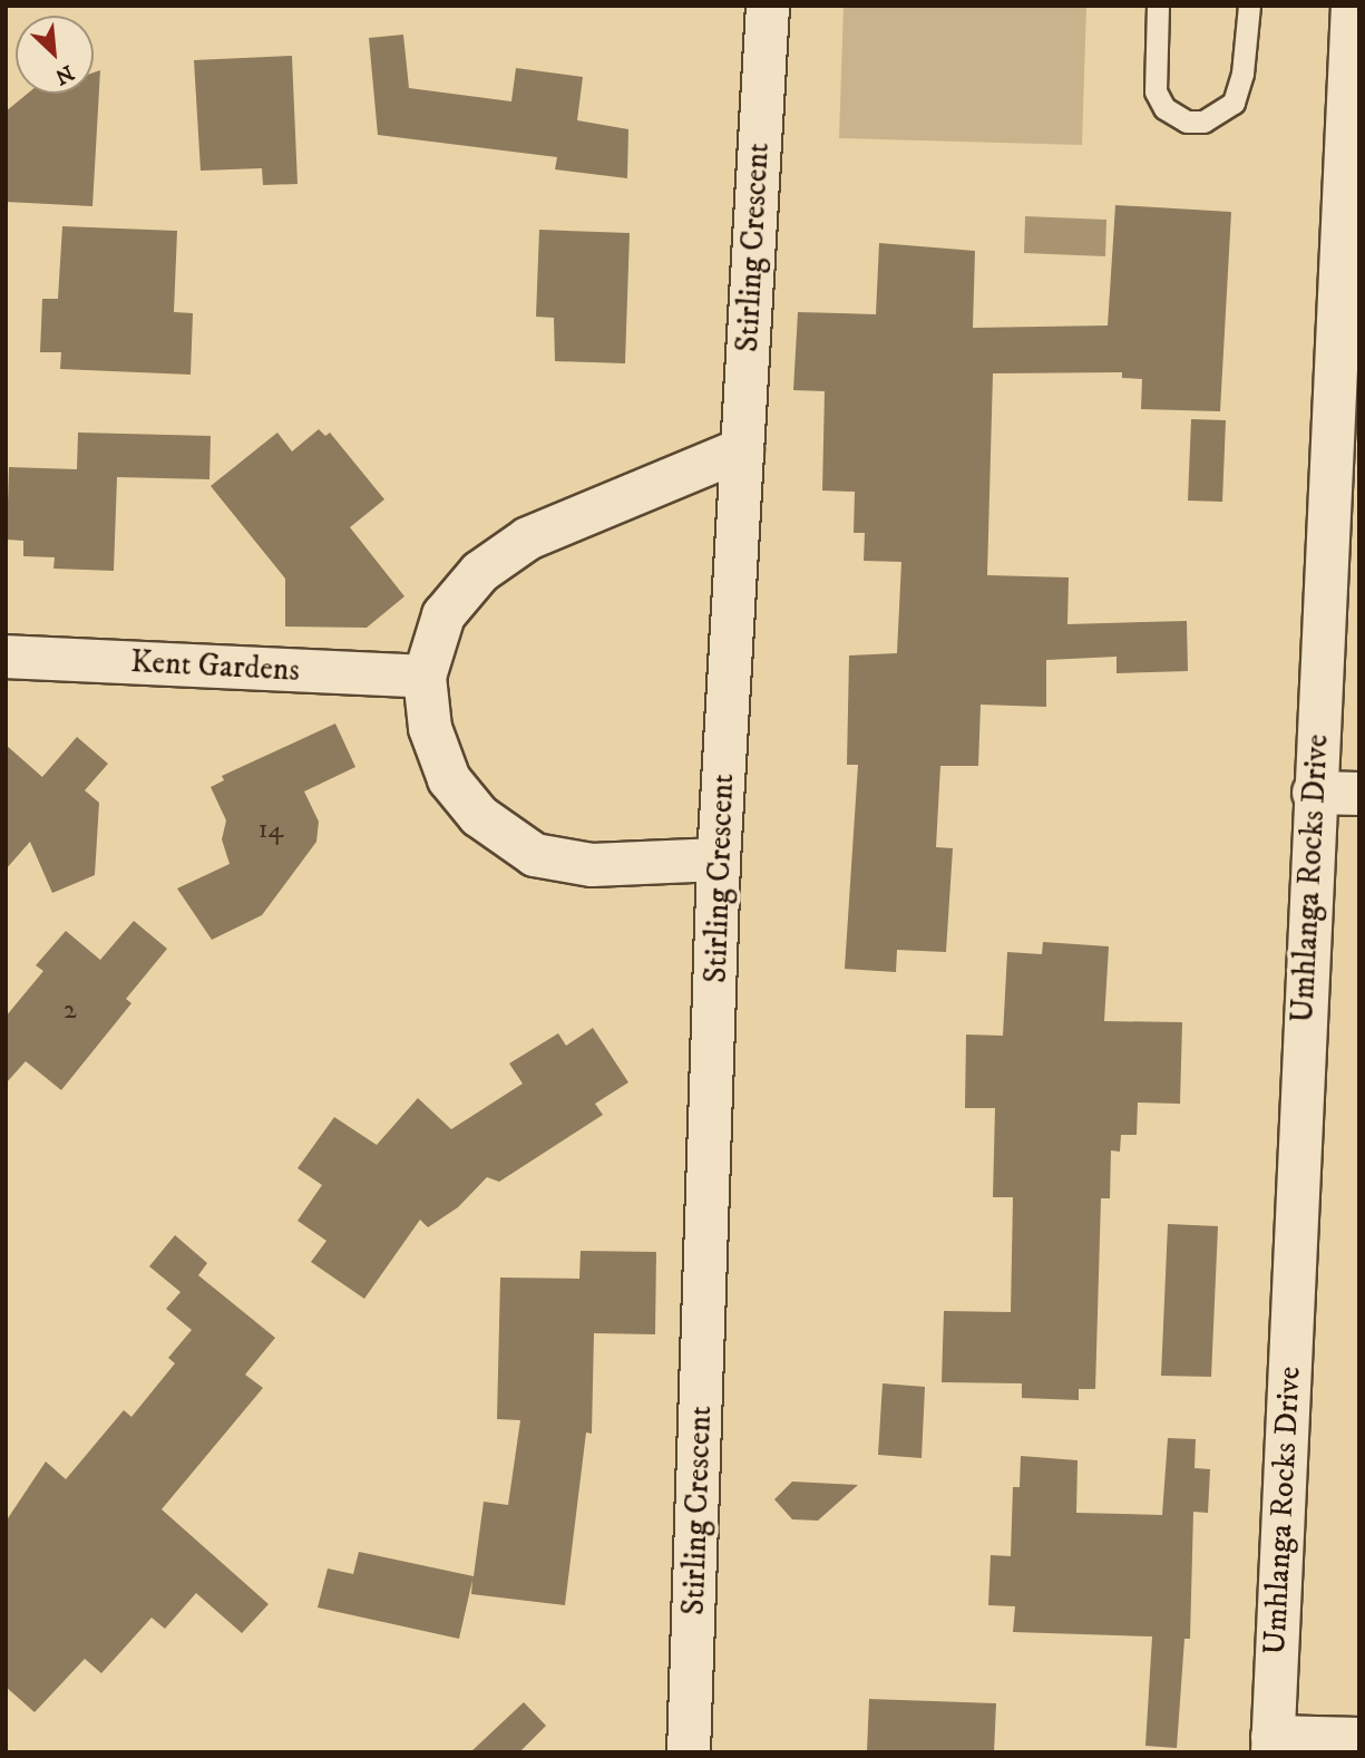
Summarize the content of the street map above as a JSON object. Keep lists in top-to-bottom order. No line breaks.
{"streets":{"street":["Stirling Crescent","Kent Gardens","Umhlanga Rocks Drive"]},"house_numbers":["14","2"],"north":"bottom right"}
